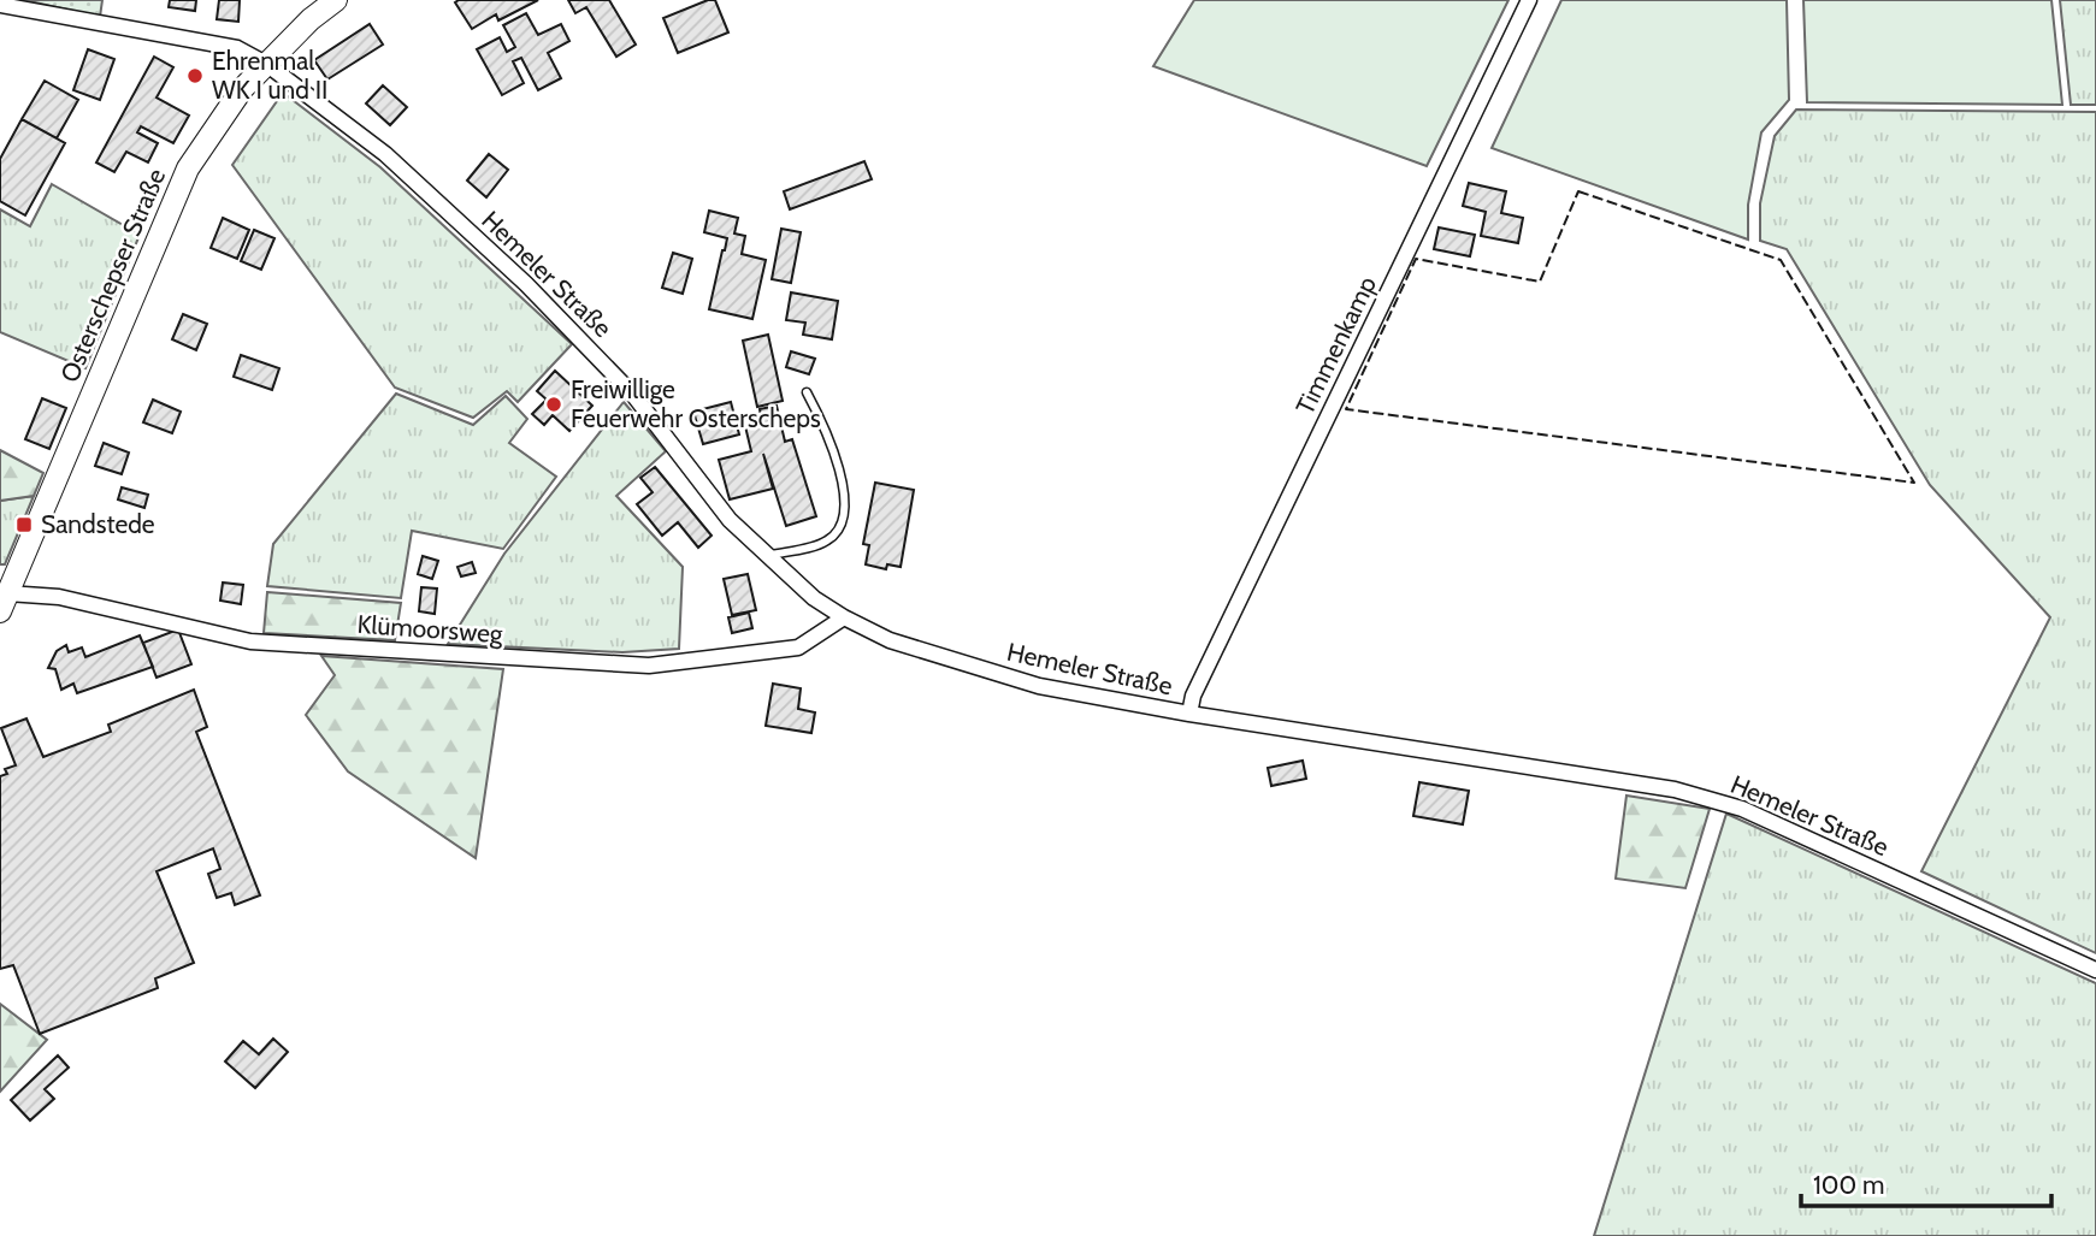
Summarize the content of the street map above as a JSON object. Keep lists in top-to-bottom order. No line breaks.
{"streets":{"main road":["Osterschepser Straße"],"street":["Hemeler Straße","Timmenkamp","Klümoorsweg"]},"crossings":[["Hemeler Straße","Osterschepser Straße"],["Hemeler Straße","Timmenkamp"],["Hemeler Straße","Klümoorsweg"],["Osterschepser Straße","Klümoorsweg"]],"places":{"other":["Ehrenmal WK I und II","Freiwillige Feuerwehr Osterscheps"],"transit":["Sandstede"]},"scale_bar":"100 m"}
